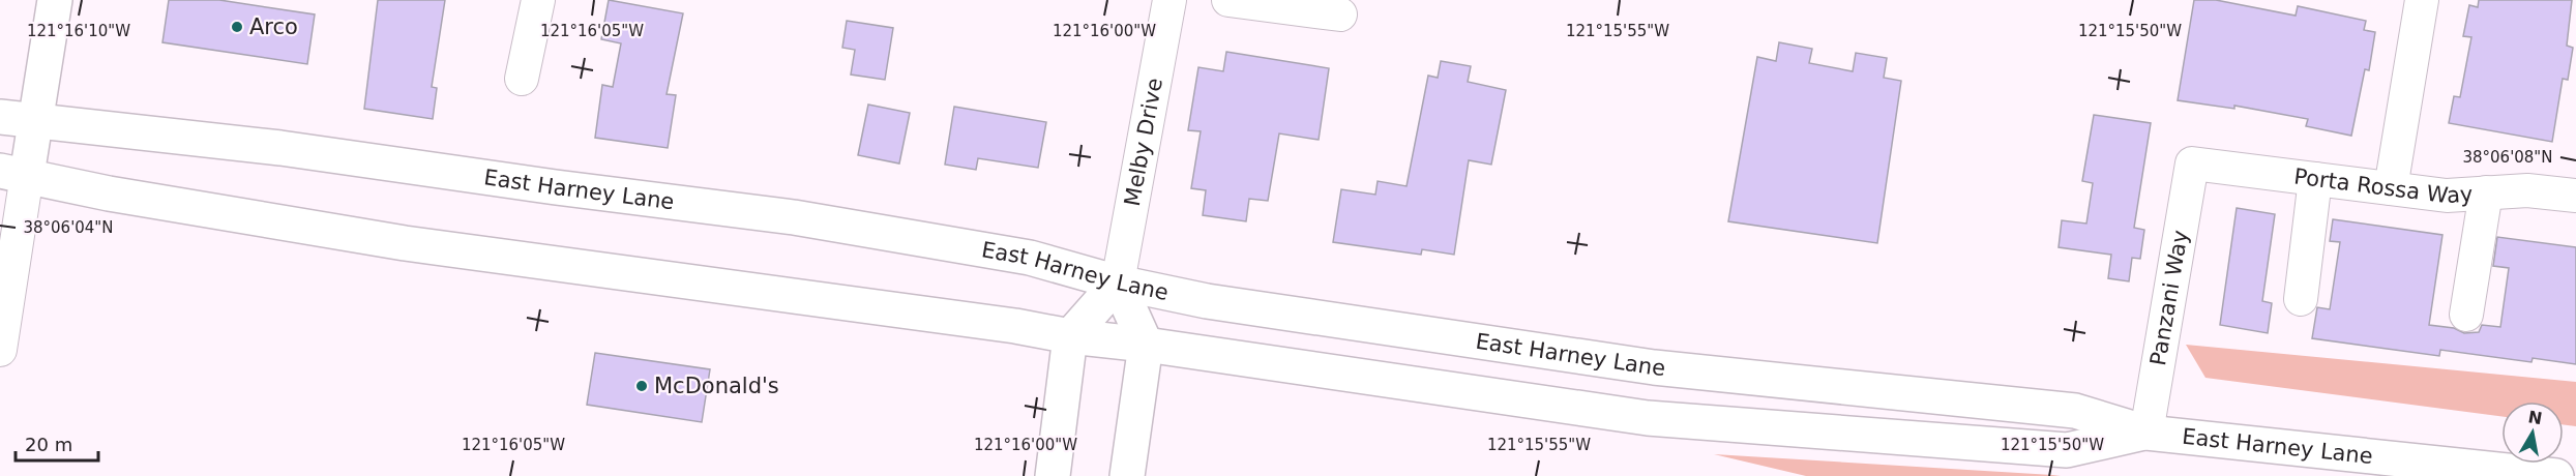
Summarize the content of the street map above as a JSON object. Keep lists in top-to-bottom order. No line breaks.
{"streets":{"main road":["East Harney Lane"],"street":["Melby Drive","Porta Rossa Way","Panzani Way"]},"crossings":[["Melby Drive","East Harney Lane"],["Porta Rossa Way","Panzani Way"],["East Harney Lane","Panzani Way"]],"places":["Arco","McDonald's"],"scale_bar":"20 m","north":"top","coordinates":["121°16'10\"W","121°16'05\"W","121°16'00\"W","121°15'55\"W","121°15'50\"W","38°06'08\"N","38°06'04\"N"]}
